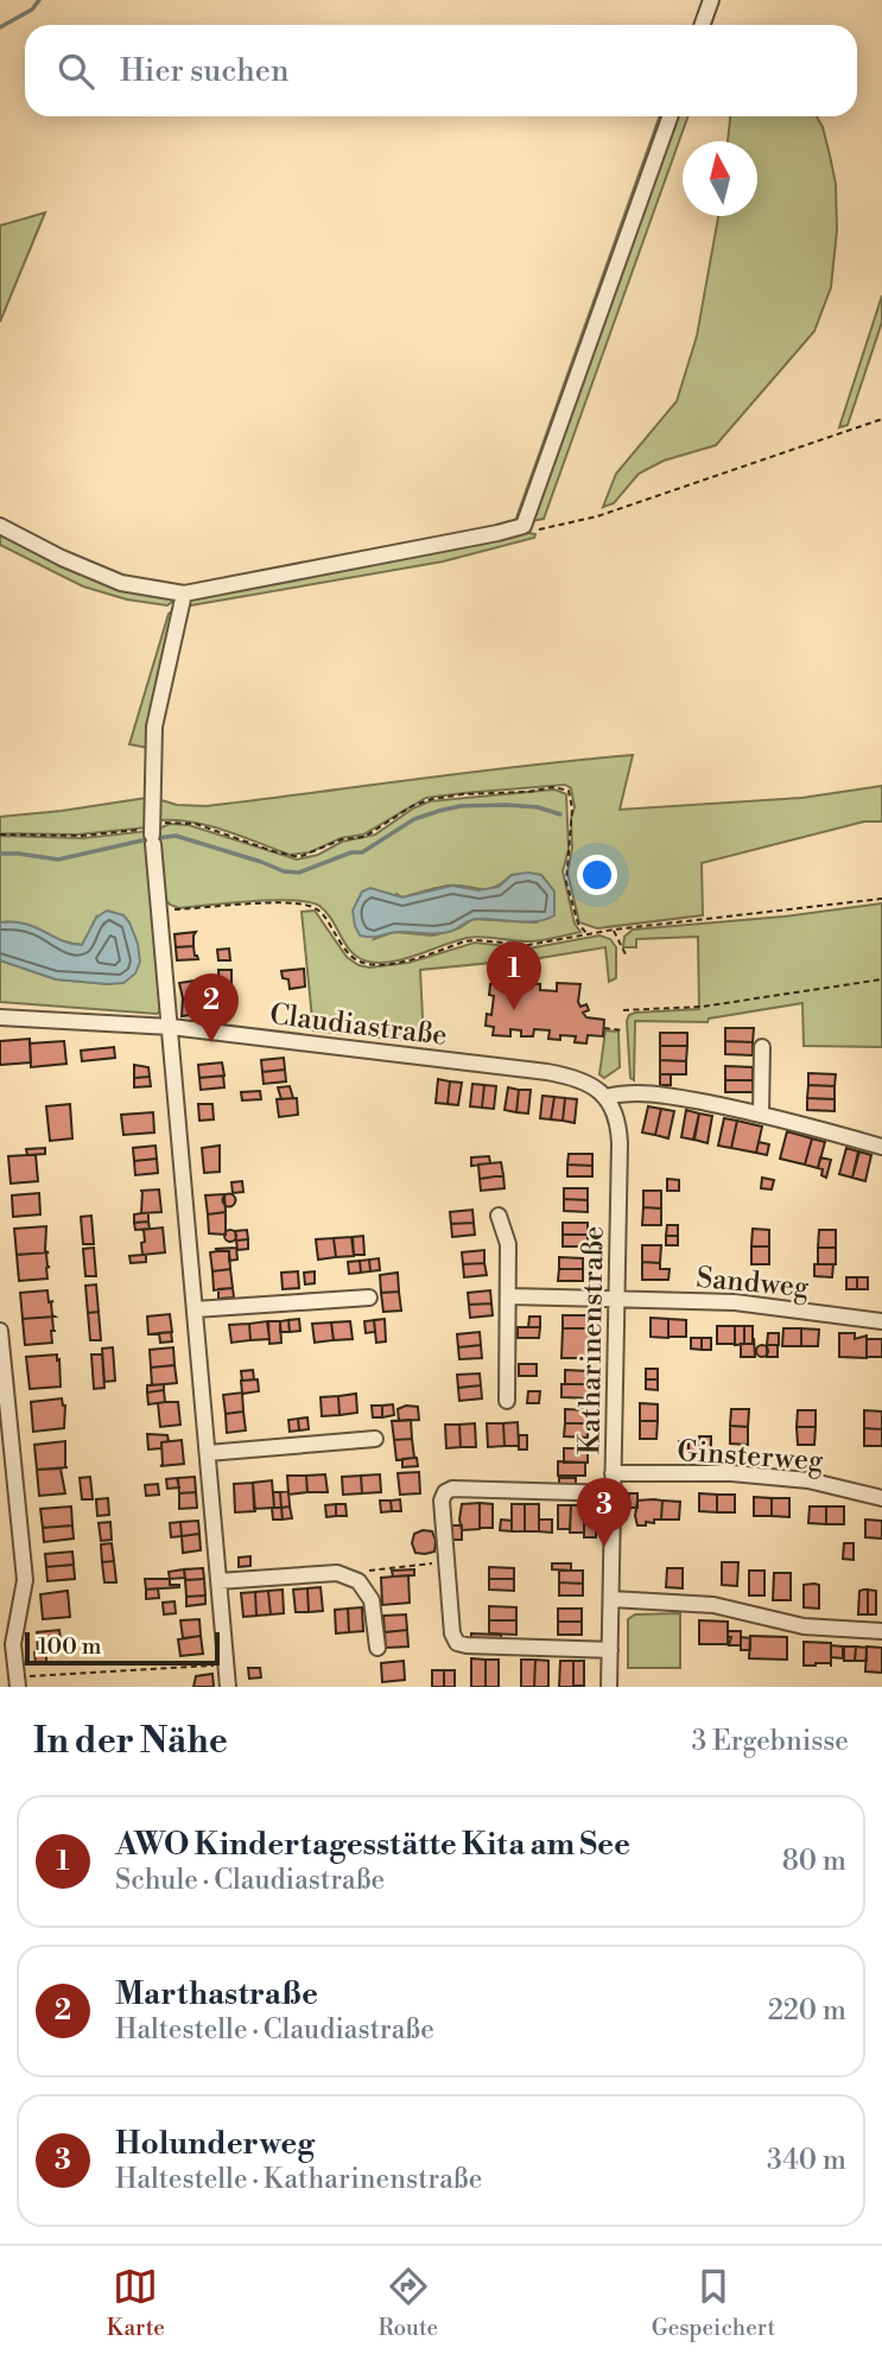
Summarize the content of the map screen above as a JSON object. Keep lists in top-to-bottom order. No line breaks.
{"streets":{"street":["Claudiastraße","Sandweg","Katharinenstraße","Ginsterweg"]},"crossings":[["Claudiastraße","Katharinenstraße"],["Sandweg","Katharinenstraße"],["Katharinenstraße","Ginsterweg"]],"scale_bar":"100 m","north":"top","page":{"search":"Hier suchen","pins":["1","2","3"],"scale":"100 m","heading":["In der Nähe","3 Ergebnisse"],"list":[{"mark":"1","name":"AWO Kindertagesstätte Kita am See","note":"Schule · Claudiastraße","value":"80 m"},{"mark":"2","name":"Marthastraße","note":"Haltestelle · Claudiastraße","value":"220 m"},{"mark":"3","name":"Holunderweg","note":"Haltestelle · Katharinenstraße","value":"340 m"}],"nav":["Karte","Route","Gespeichert"]}}
